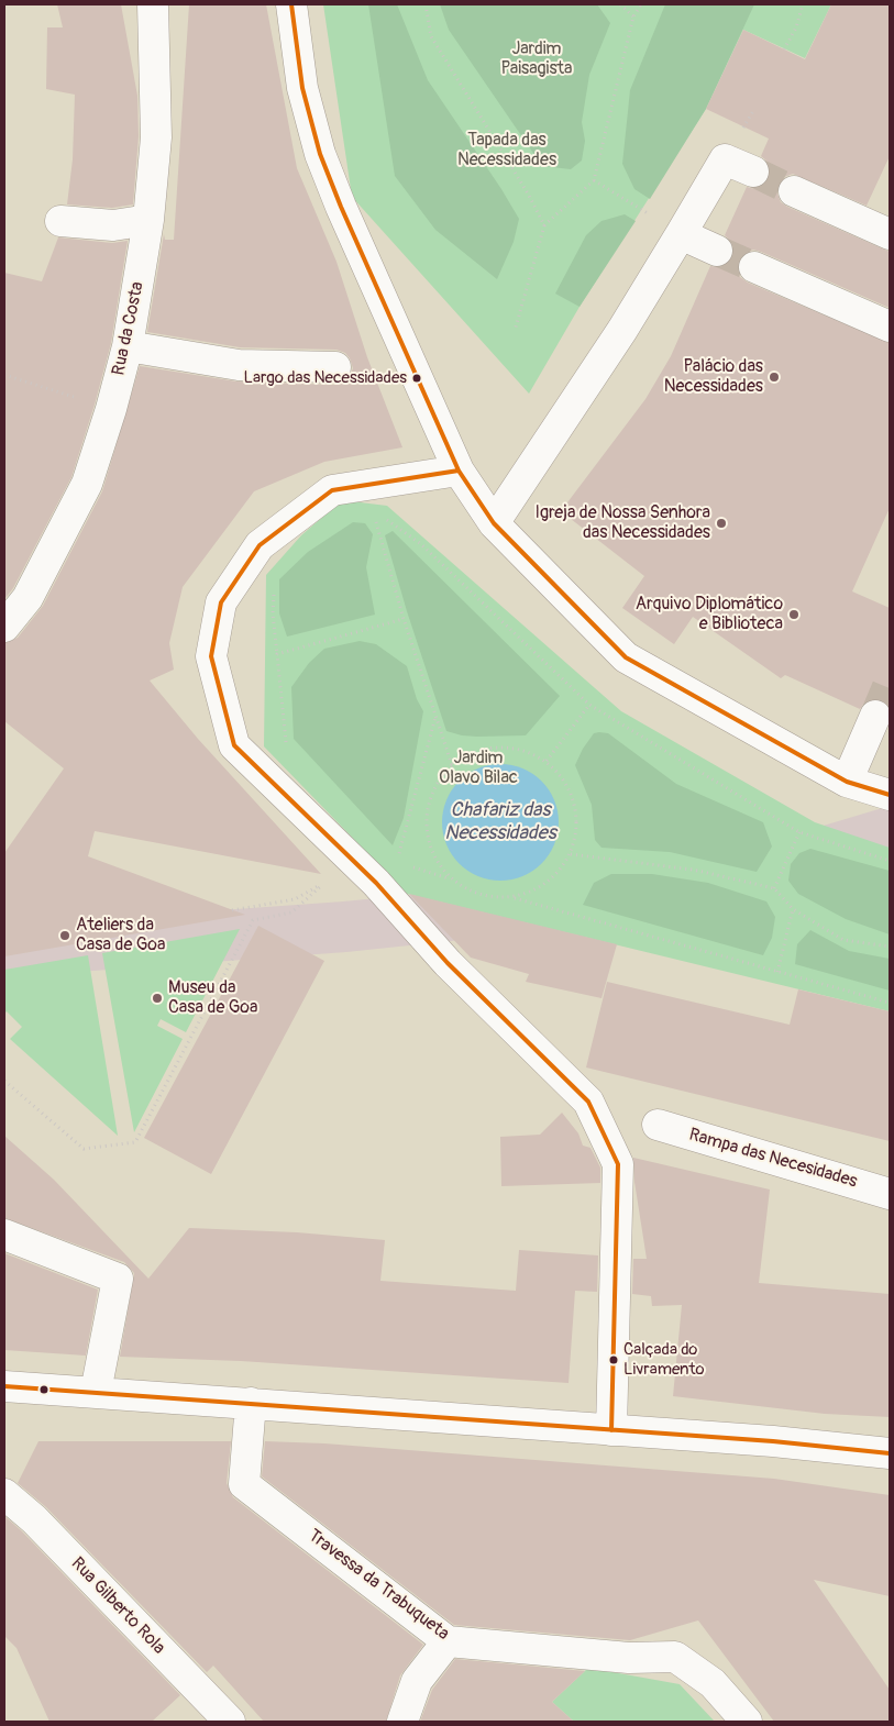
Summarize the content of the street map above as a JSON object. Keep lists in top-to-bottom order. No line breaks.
{"streets":{"street":["Rua da Costa","Rampa das Necesidades","Travessa da Trabuqueta","Rua Gilberto Rola"]},"water":["Chafariz das Necessidades"],"parks":["Jardim Paisagista","Tapada das Necessidades","Jardim Olavo Bilac"],"places":["Palácio das Necessidades","Largo das Necessidades","Igreja de Nossa Senhora das Necessidades","Arquivo Diplomático e Biblioteca","Ateliers da Casa de Goa","Museu da Casa de Goa","Calçada do Livramento"]}
